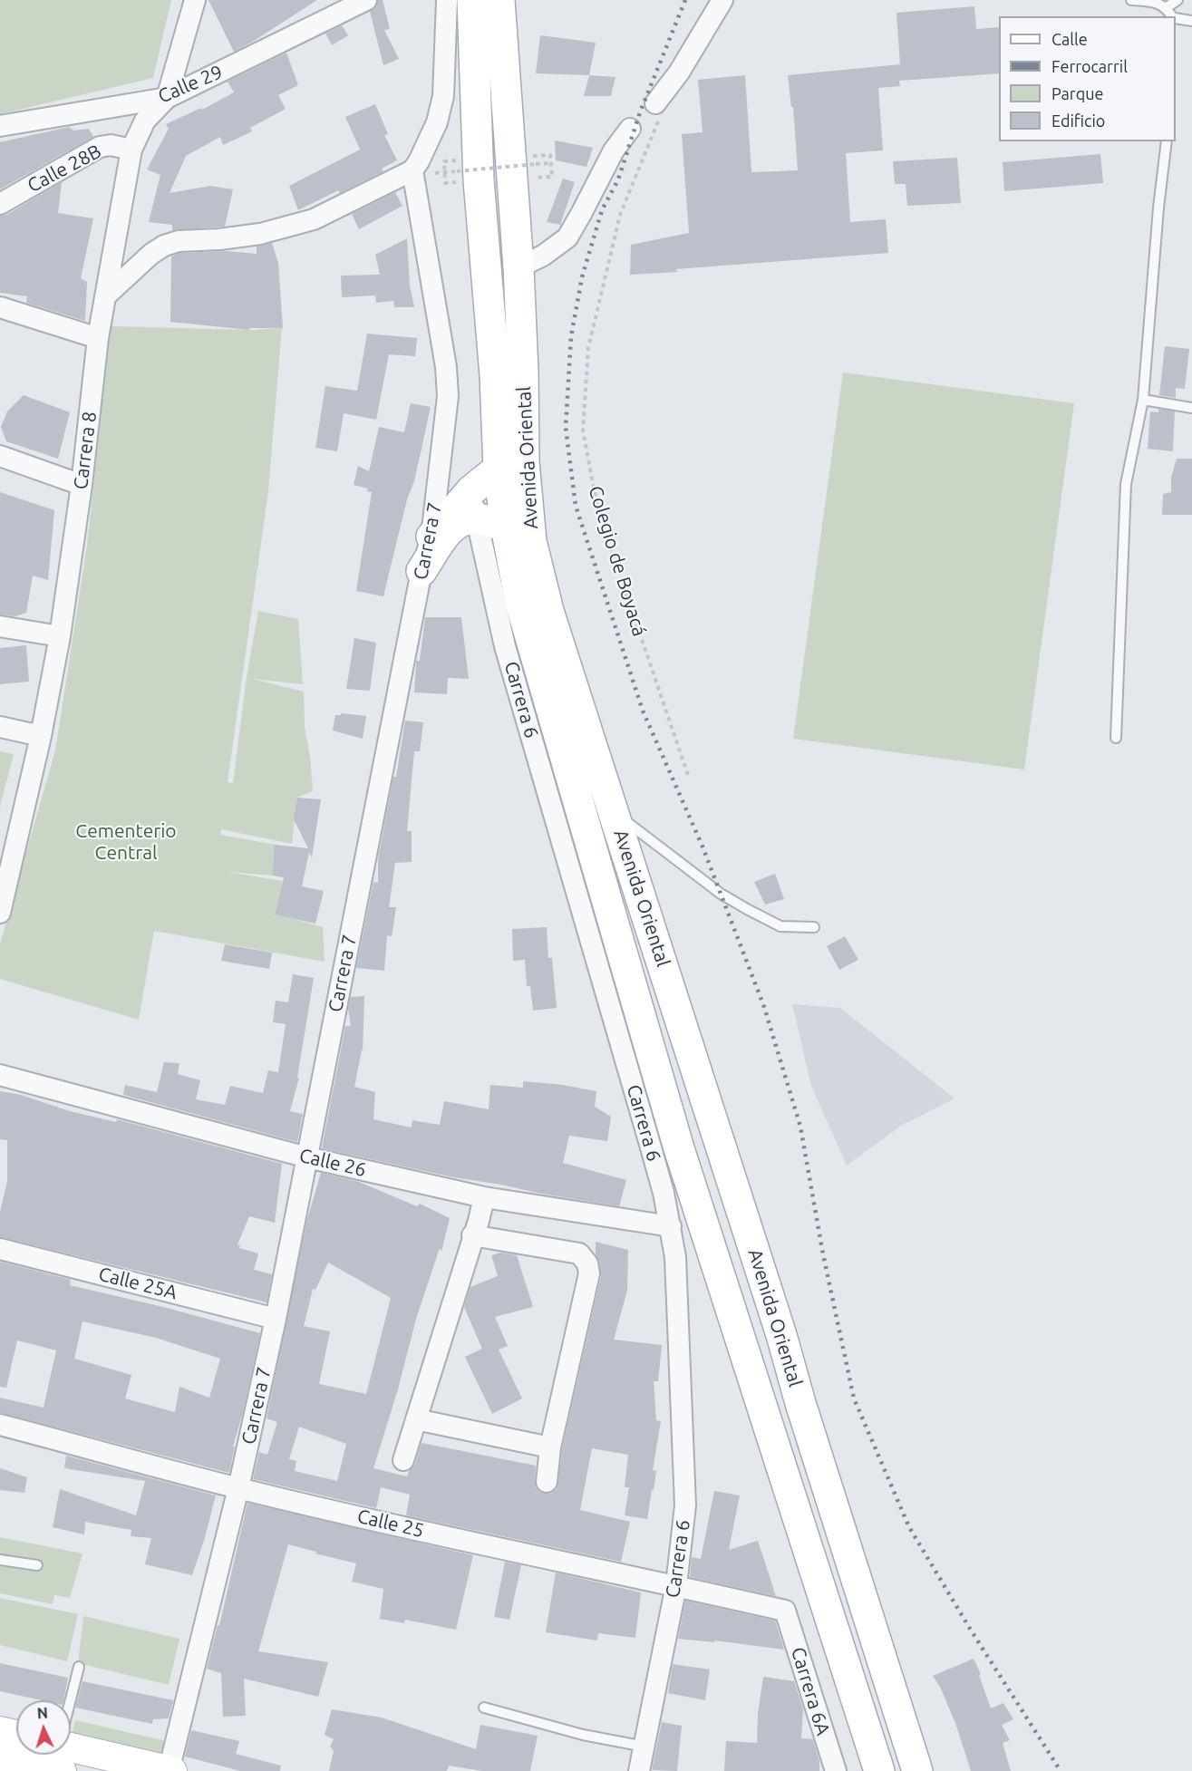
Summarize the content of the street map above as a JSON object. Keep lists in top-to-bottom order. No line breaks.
{"streets":{"main road":["Avenida Oriental"],"street":["Calle 29","Calle 28B","Carrera 8","Carrera 7","Carrera 6","Calle 26","Calle 25A","Calle 25","Carrera 6A"],"path":["Colegio de Boyacá"]},"crossings":[["Calle 29","Carrera 8"],["Calle 28B","Carrera 8"],["Carrera 7","Calle 26"],["Carrera 7","Calle 25A"],["Carrera 7","Calle 25"],["Carrera 6","Calle 26"],["Carrera 6","Calle 25"],["Calle 25","Carrera 6A"]],"parks":["Cementerio Central"],"legend":["Calle","Ferrocarril","Parque","Edificio"],"north":"top"}
